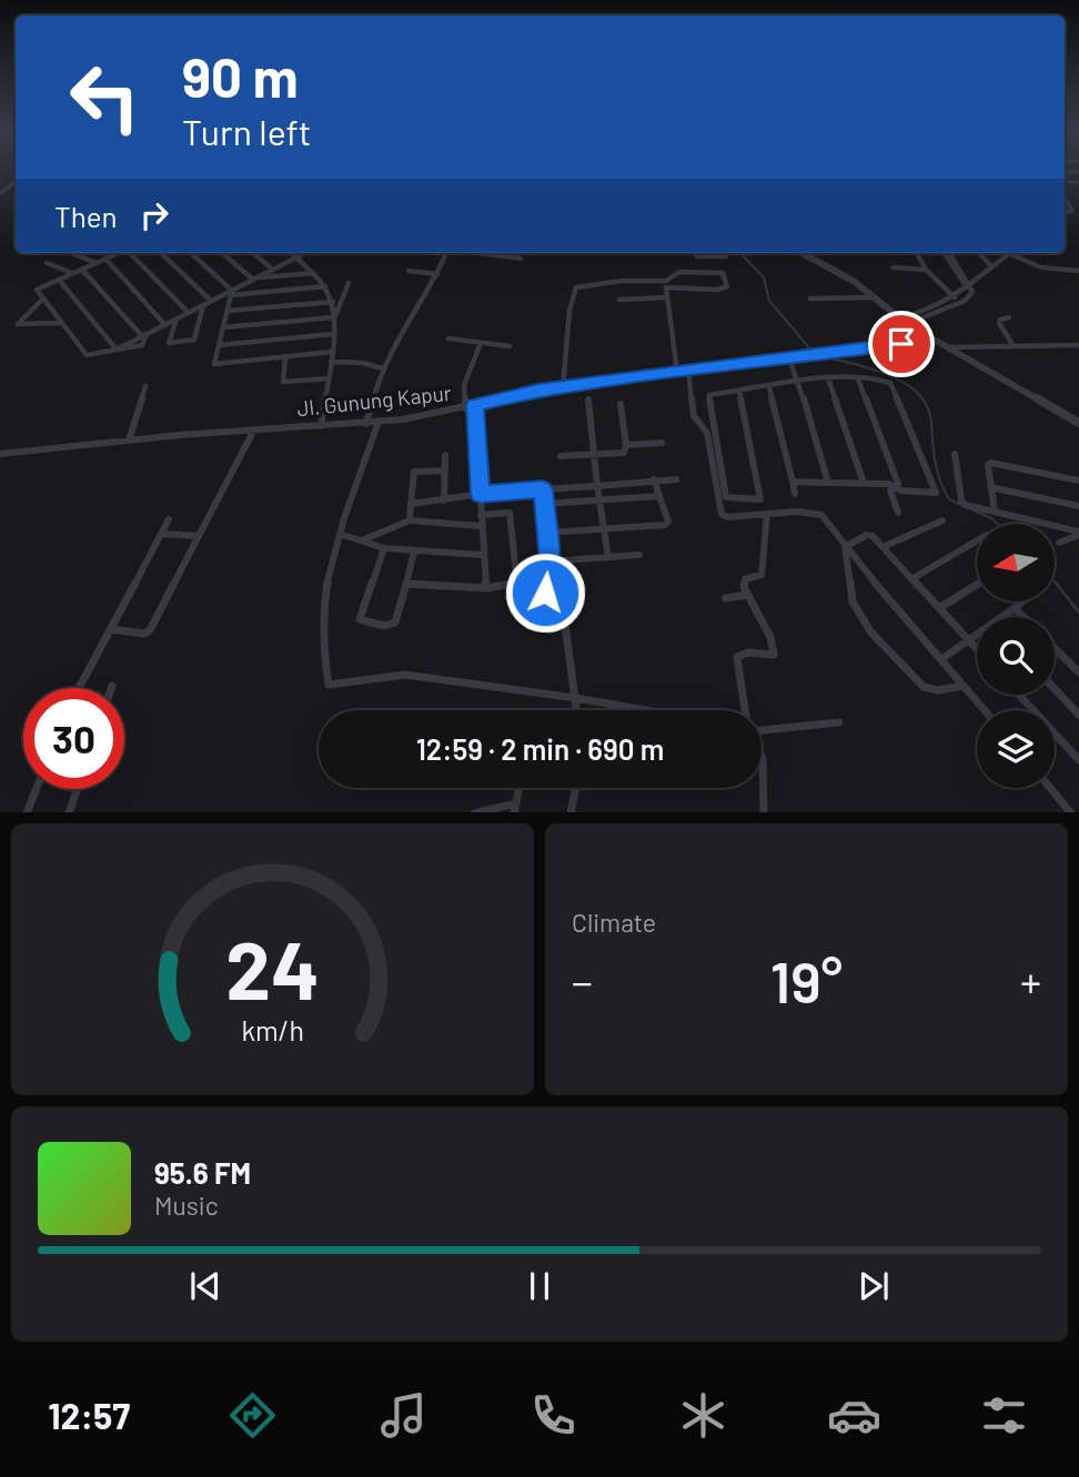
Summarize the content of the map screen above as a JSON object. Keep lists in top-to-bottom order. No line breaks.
{"streets":{"street":["Jl. Gunung Kapur"]},"north":"left","page":{"turn":["90 m","Turn left"],"then":"Then","limit":"30","trip":"12:59 · 2 min · 690 m","tile":"Climate","heat":["−","19°","+"],"song":["95.6 FM","Music"],"tabs":"12:57","gauge":["24","km/h"]}}
